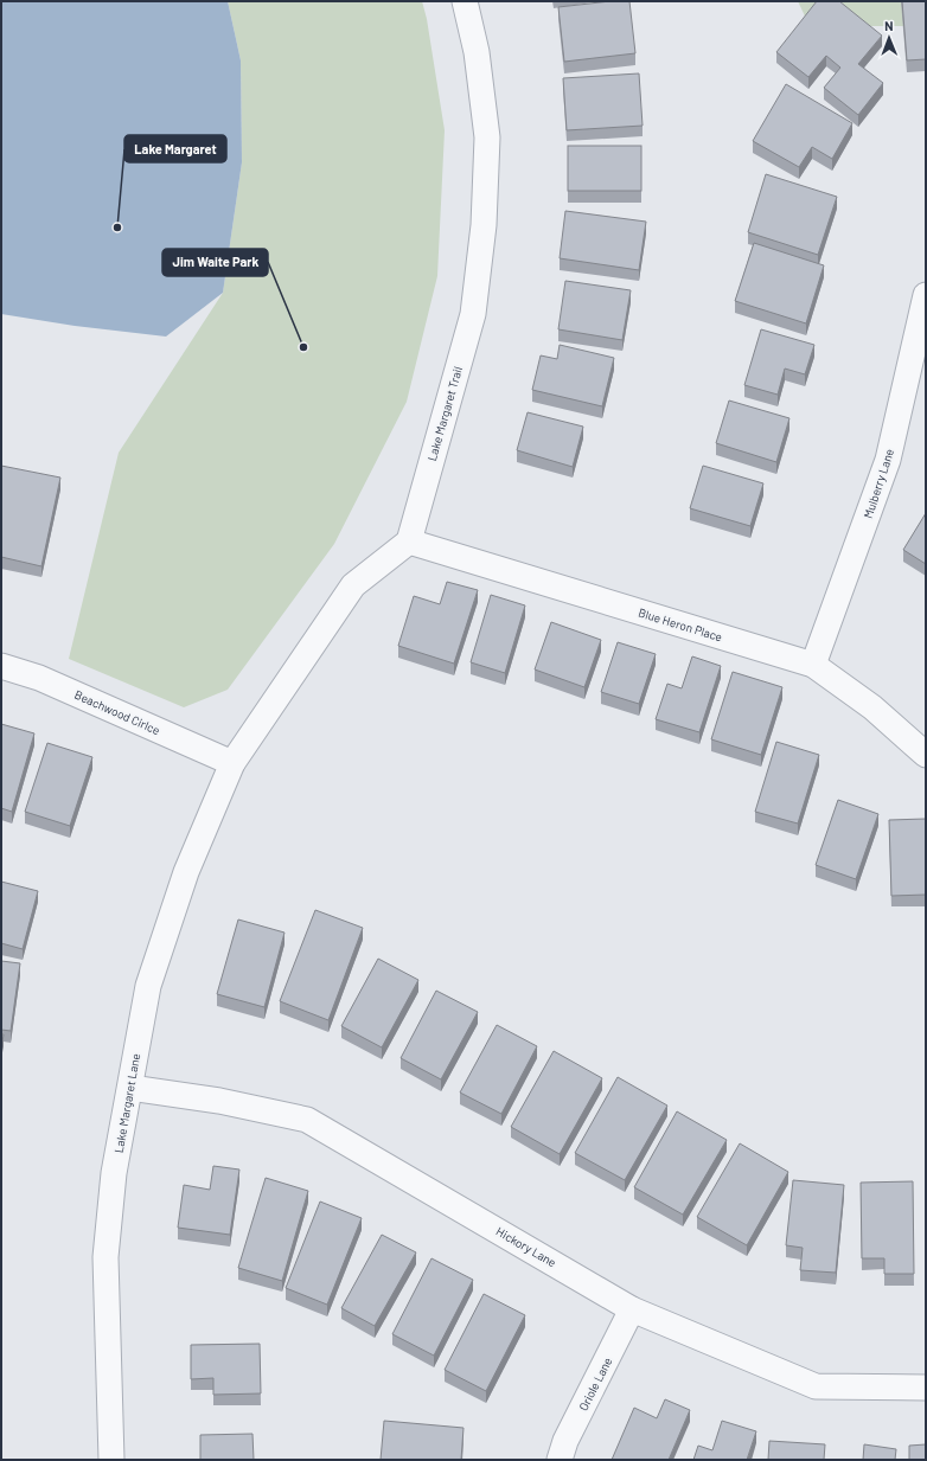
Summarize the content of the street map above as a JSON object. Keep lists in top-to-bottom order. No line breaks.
{"streets":{"street":["Lake Margaret Trail","Mulberry Lane","Blue Heron Place","Beachwood Cirlce","Lake Margaret Lane","Hickory Lane","Oriole Lane"]},"crossings":[["Lake Margaret Trail","Blue Heron Place"],["Mulberry Lane","Blue Heron Place"],["Beachwood Cirlce","Lake Margaret Lane"],["Lake Margaret Lane","Hickory Lane"],["Hickory Lane","Oriole Lane"]],"places":["Lake Margaret","Jim Waite Park"],"north":"top"}
